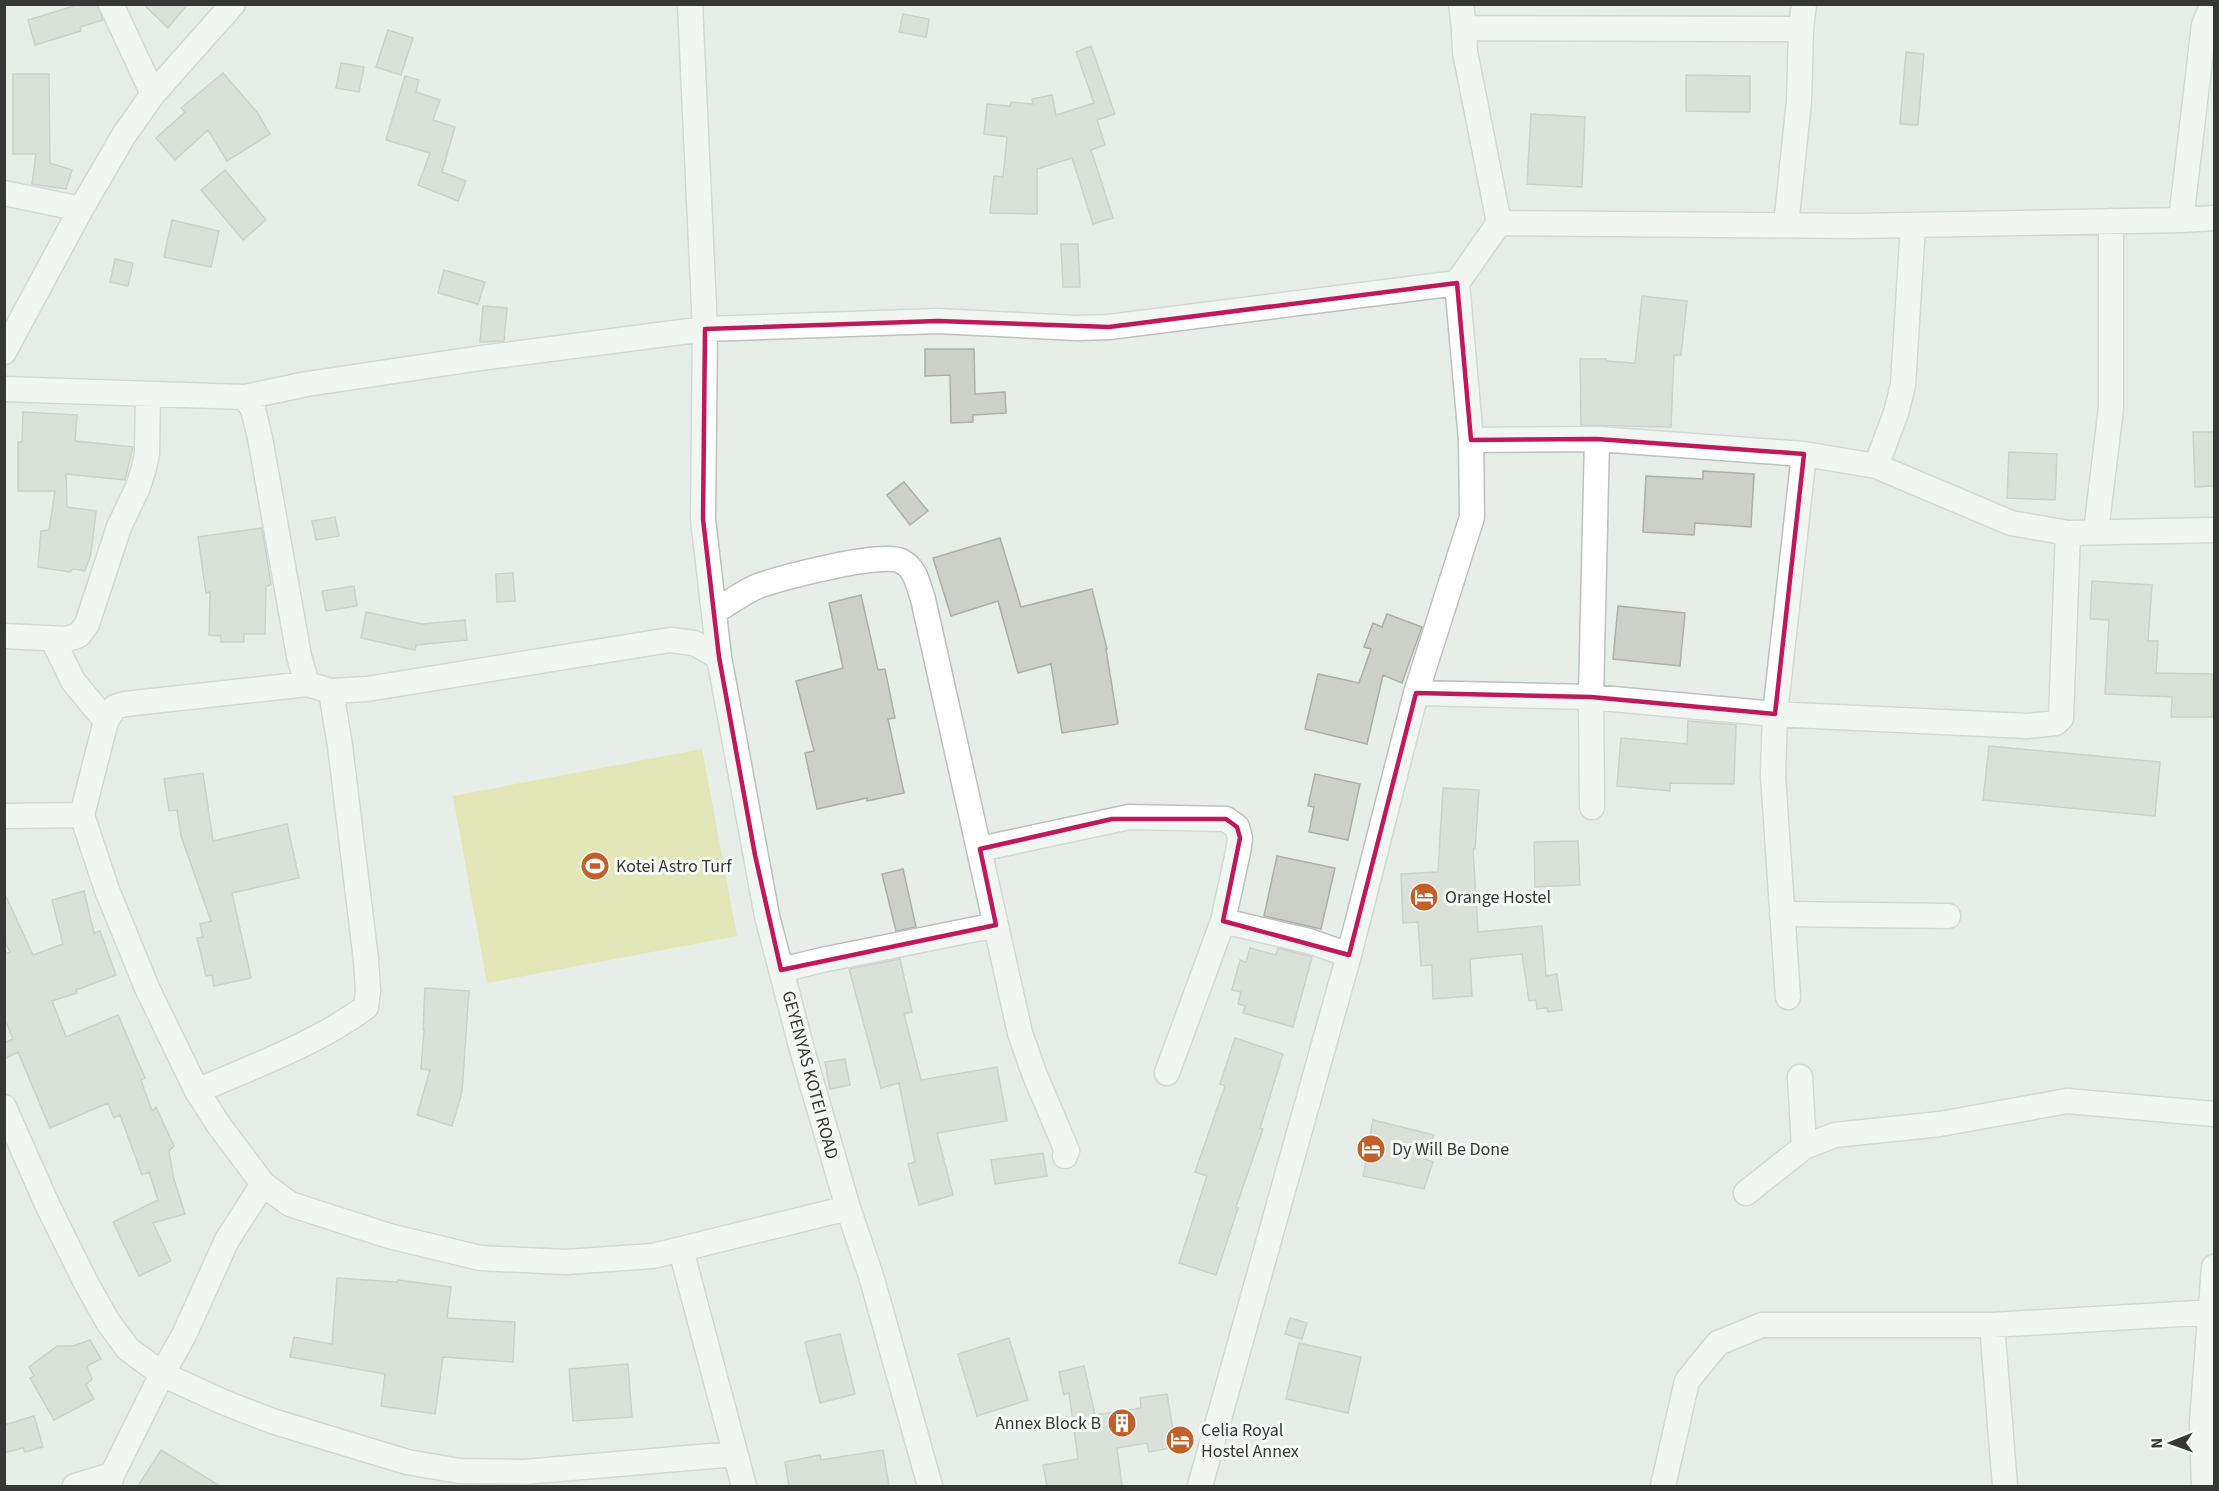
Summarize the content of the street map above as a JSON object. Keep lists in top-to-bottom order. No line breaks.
{"streets":{"street":["GEYENYAS KOTEI ROAD"]},"places":{"sports":["Kotei Astro Turf"],"hotel":["Orange Hostel","Dy Will Be Done","Celia Royal Hostel Annex"],"building":["Annex Block B"]},"north":"left"}
